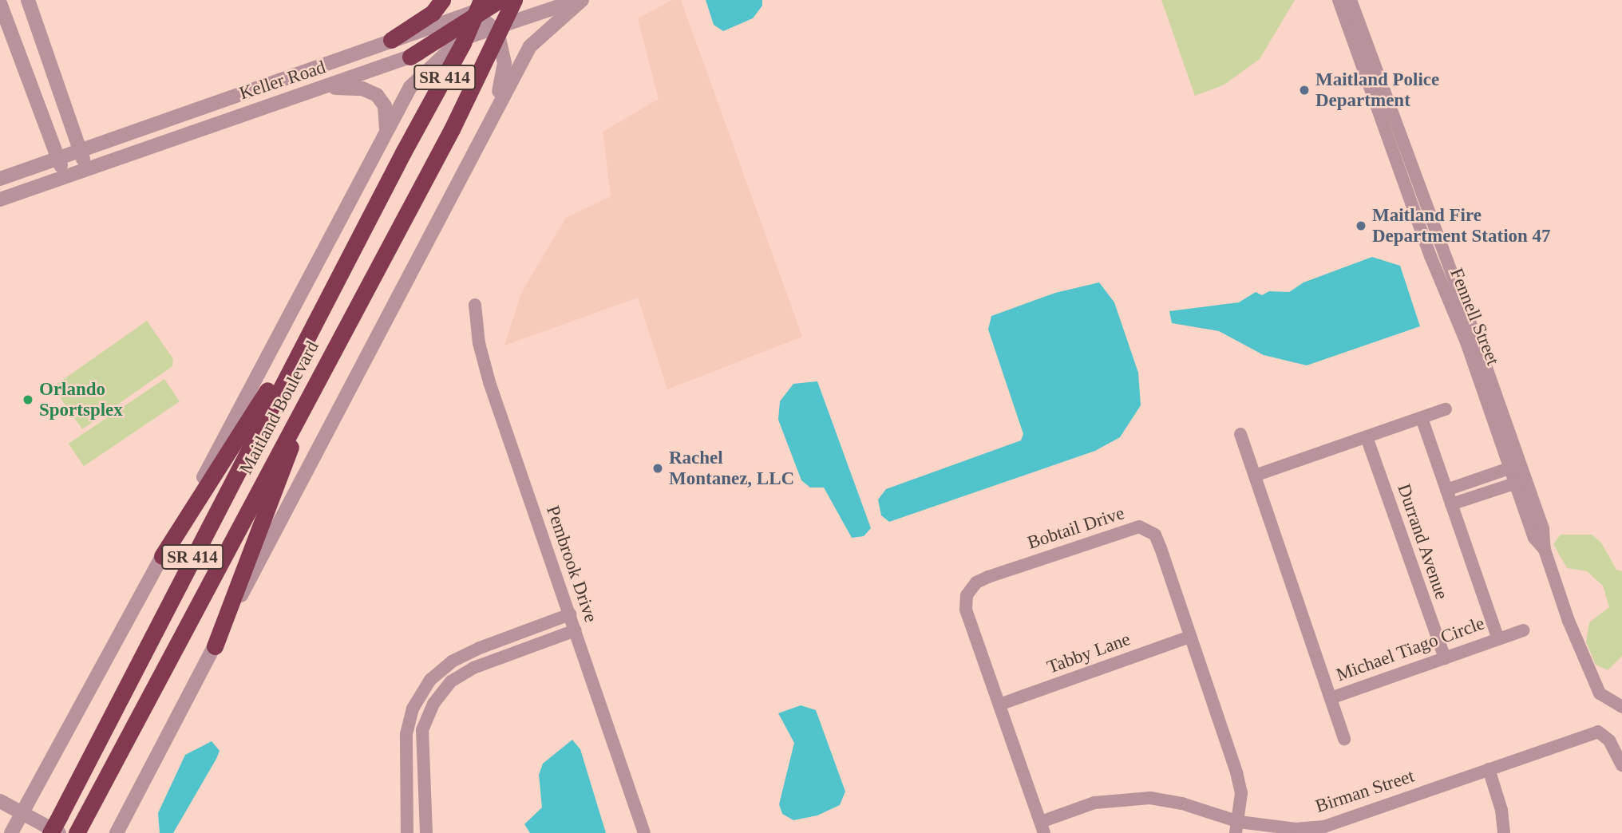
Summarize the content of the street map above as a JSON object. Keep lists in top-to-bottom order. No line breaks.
{"streets":{"highway":["SR 414","Maitland Boulevard"],"street":["Keller Road","Fennell Street","Bobtail Drive","Durrand Avenue","Pembrook Drive","Michael Tiago Circle","Tabby Lane","Birman Street"]},"crossings":[["Keller Road","Maitland Boulevard"],["Bobtail Drive","Tabby Lane"],["Bobtail Drive","Birman Street"],["Durrand Avenue","Michael Tiago Circle"]],"places":["Maitland Police Department","Maitland Fire Department Station 47","Orlando Sportsplex","Rachel Montanez, LLC"]}
